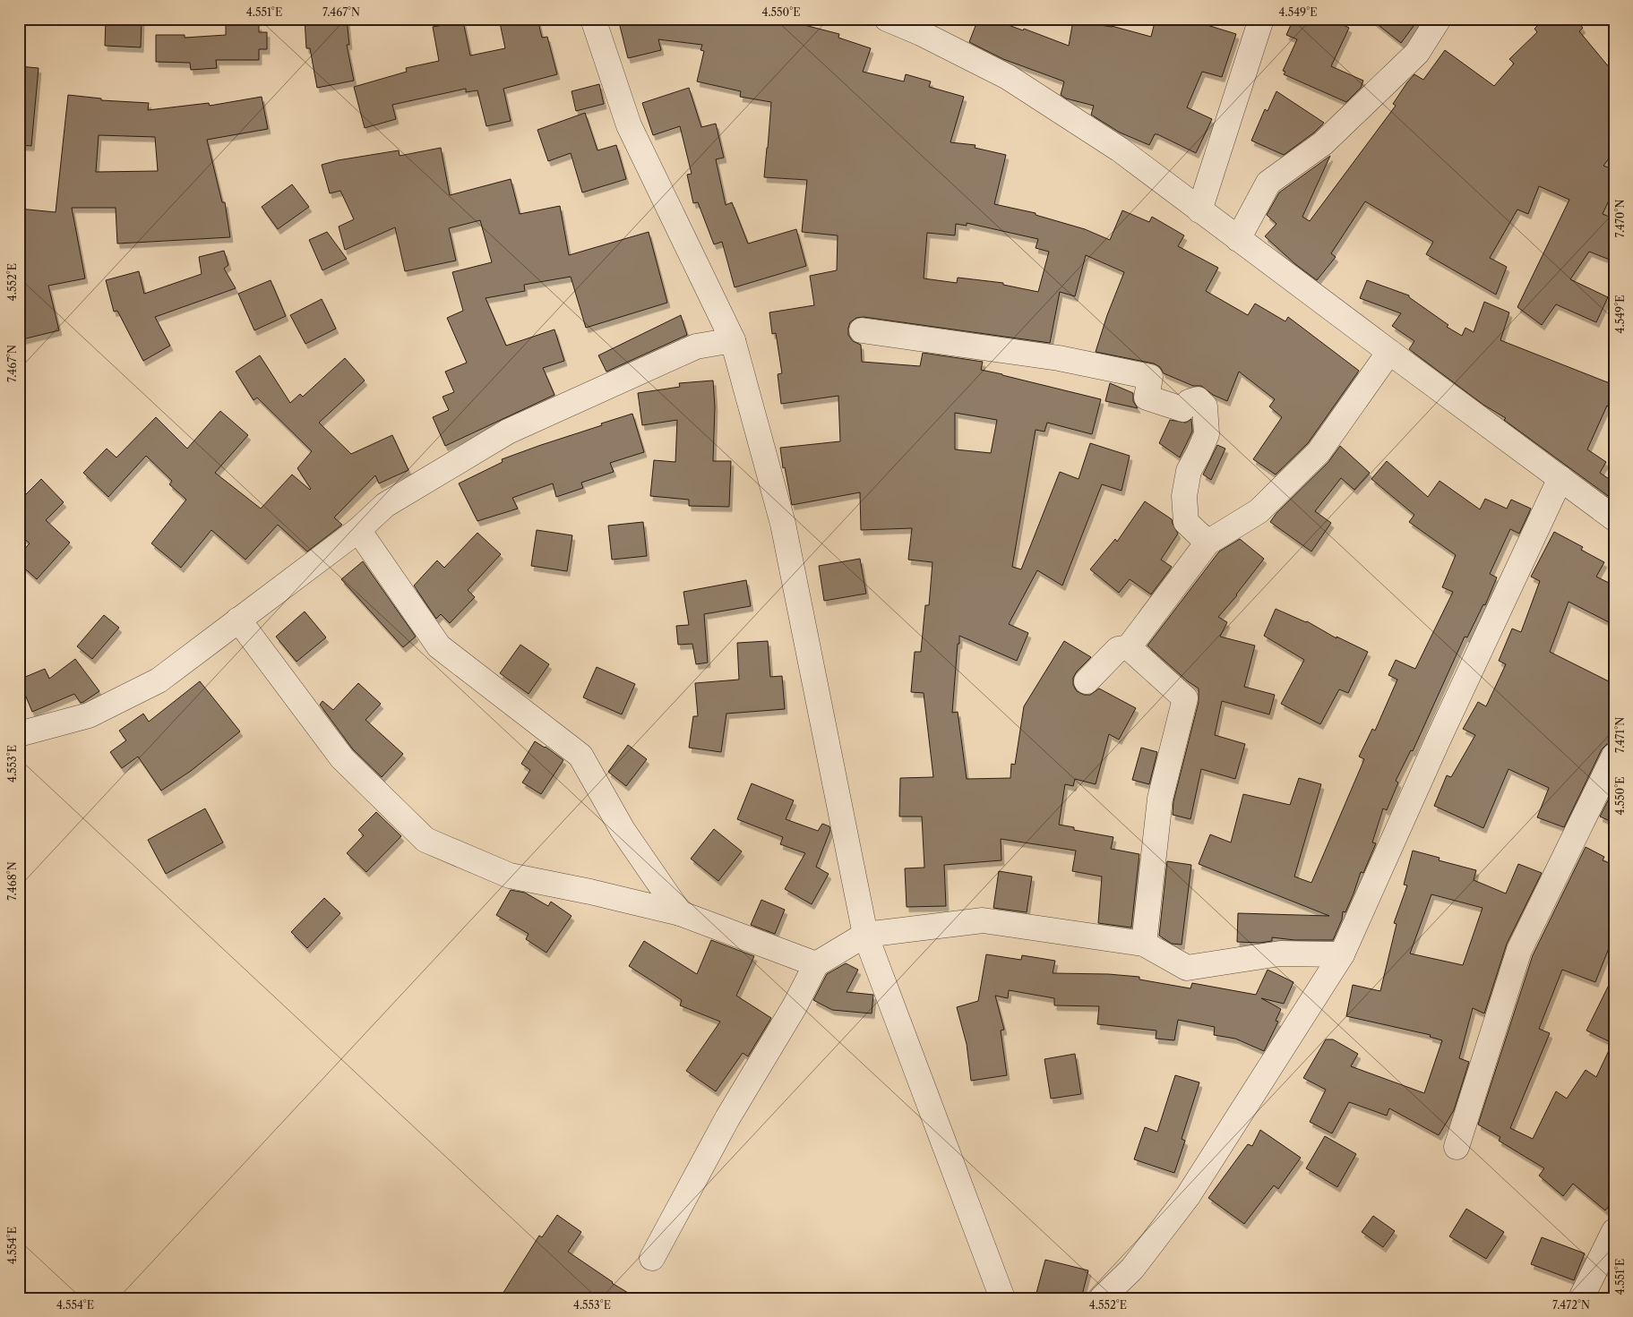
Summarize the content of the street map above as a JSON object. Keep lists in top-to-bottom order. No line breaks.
{"coordinates":["4.551°E","7.467°N","4.550°E","4.549°E","7.470°N","4.552°E","7.471°N","4.553°E","7.468°N","4.554°E","7.472°N"]}
